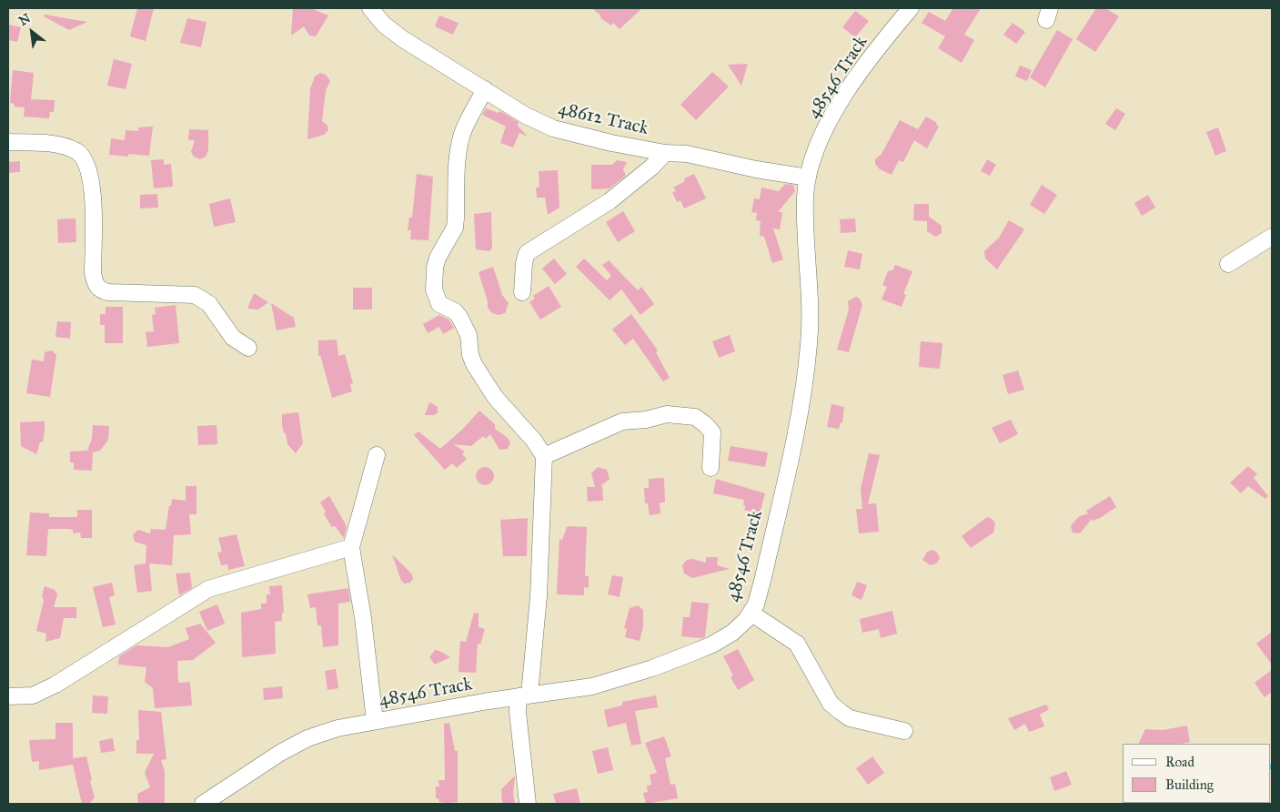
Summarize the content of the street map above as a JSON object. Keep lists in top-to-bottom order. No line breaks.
{"streets":{"street":["48546 Track","48612 Track"]},"crossings":[["48546 Track","48612 Track"]],"legend":["Road","Building"],"north":"top left"}
